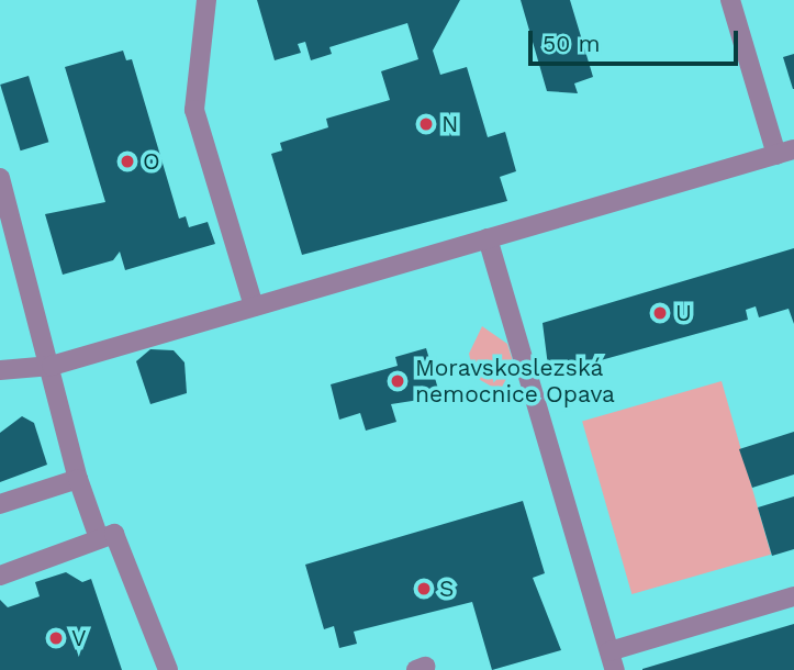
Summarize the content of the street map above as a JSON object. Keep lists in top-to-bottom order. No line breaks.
{"places":["N","O","U","Moravskoslezská nemocnice Opava","S","V"],"scale_bar":"50 m"}
